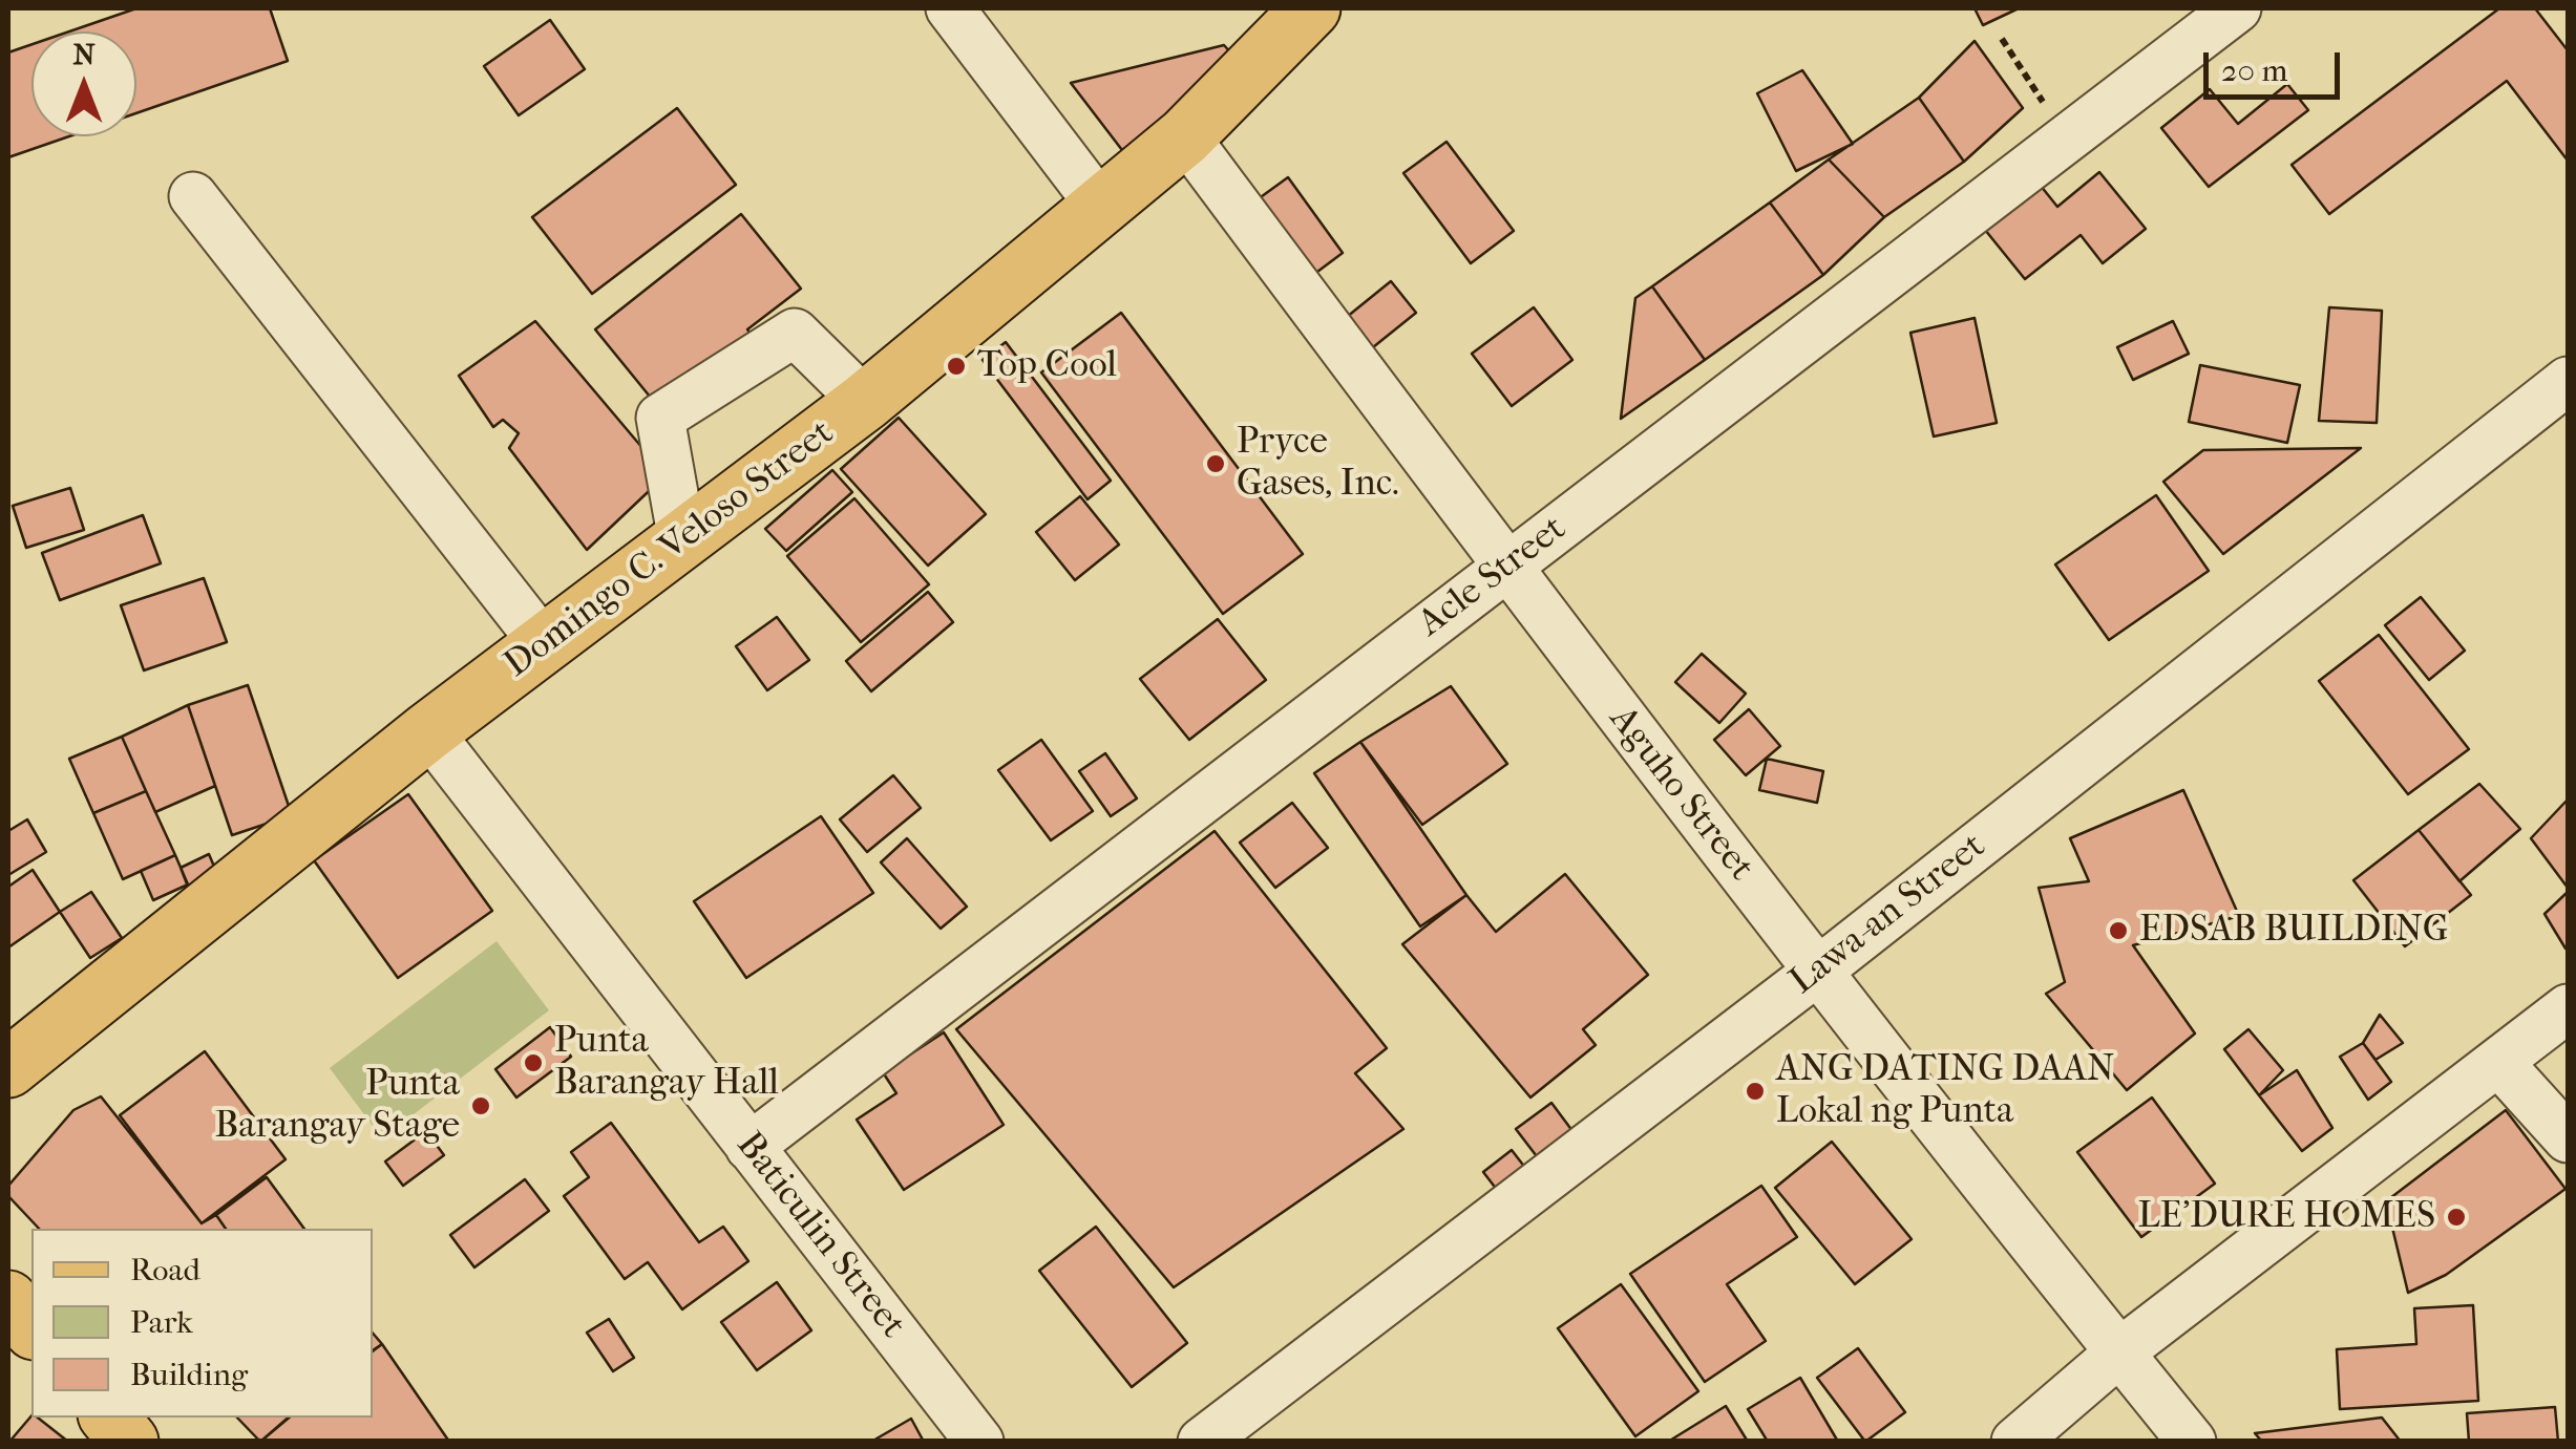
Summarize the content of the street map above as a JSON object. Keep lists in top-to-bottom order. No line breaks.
{"streets":{"main road":["Domingo C. Veloso Street"],"street":["Acle Street","Aguho Street","Lawa-an Street","Baticulin Street"]},"crossings":[["Domingo C. Veloso Street","Aguho Street"],["Domingo C. Veloso Street","Baticulin Street"],["Acle Street","Aguho Street"],["Acle Street","Baticulin Street"],["Aguho Street","Lawa-an Street"]],"places":["Top Cool","Pryce Gases, Inc.","EDSAB BUILDING","Punta Barangay Hall","ANG DATING DAAN Lokal ng Punta","Punta Barangay Stage","LE'DURE HOMES"],"legend":["Road","Park","Building"],"scale_bar":"20 m","north":"top"}
